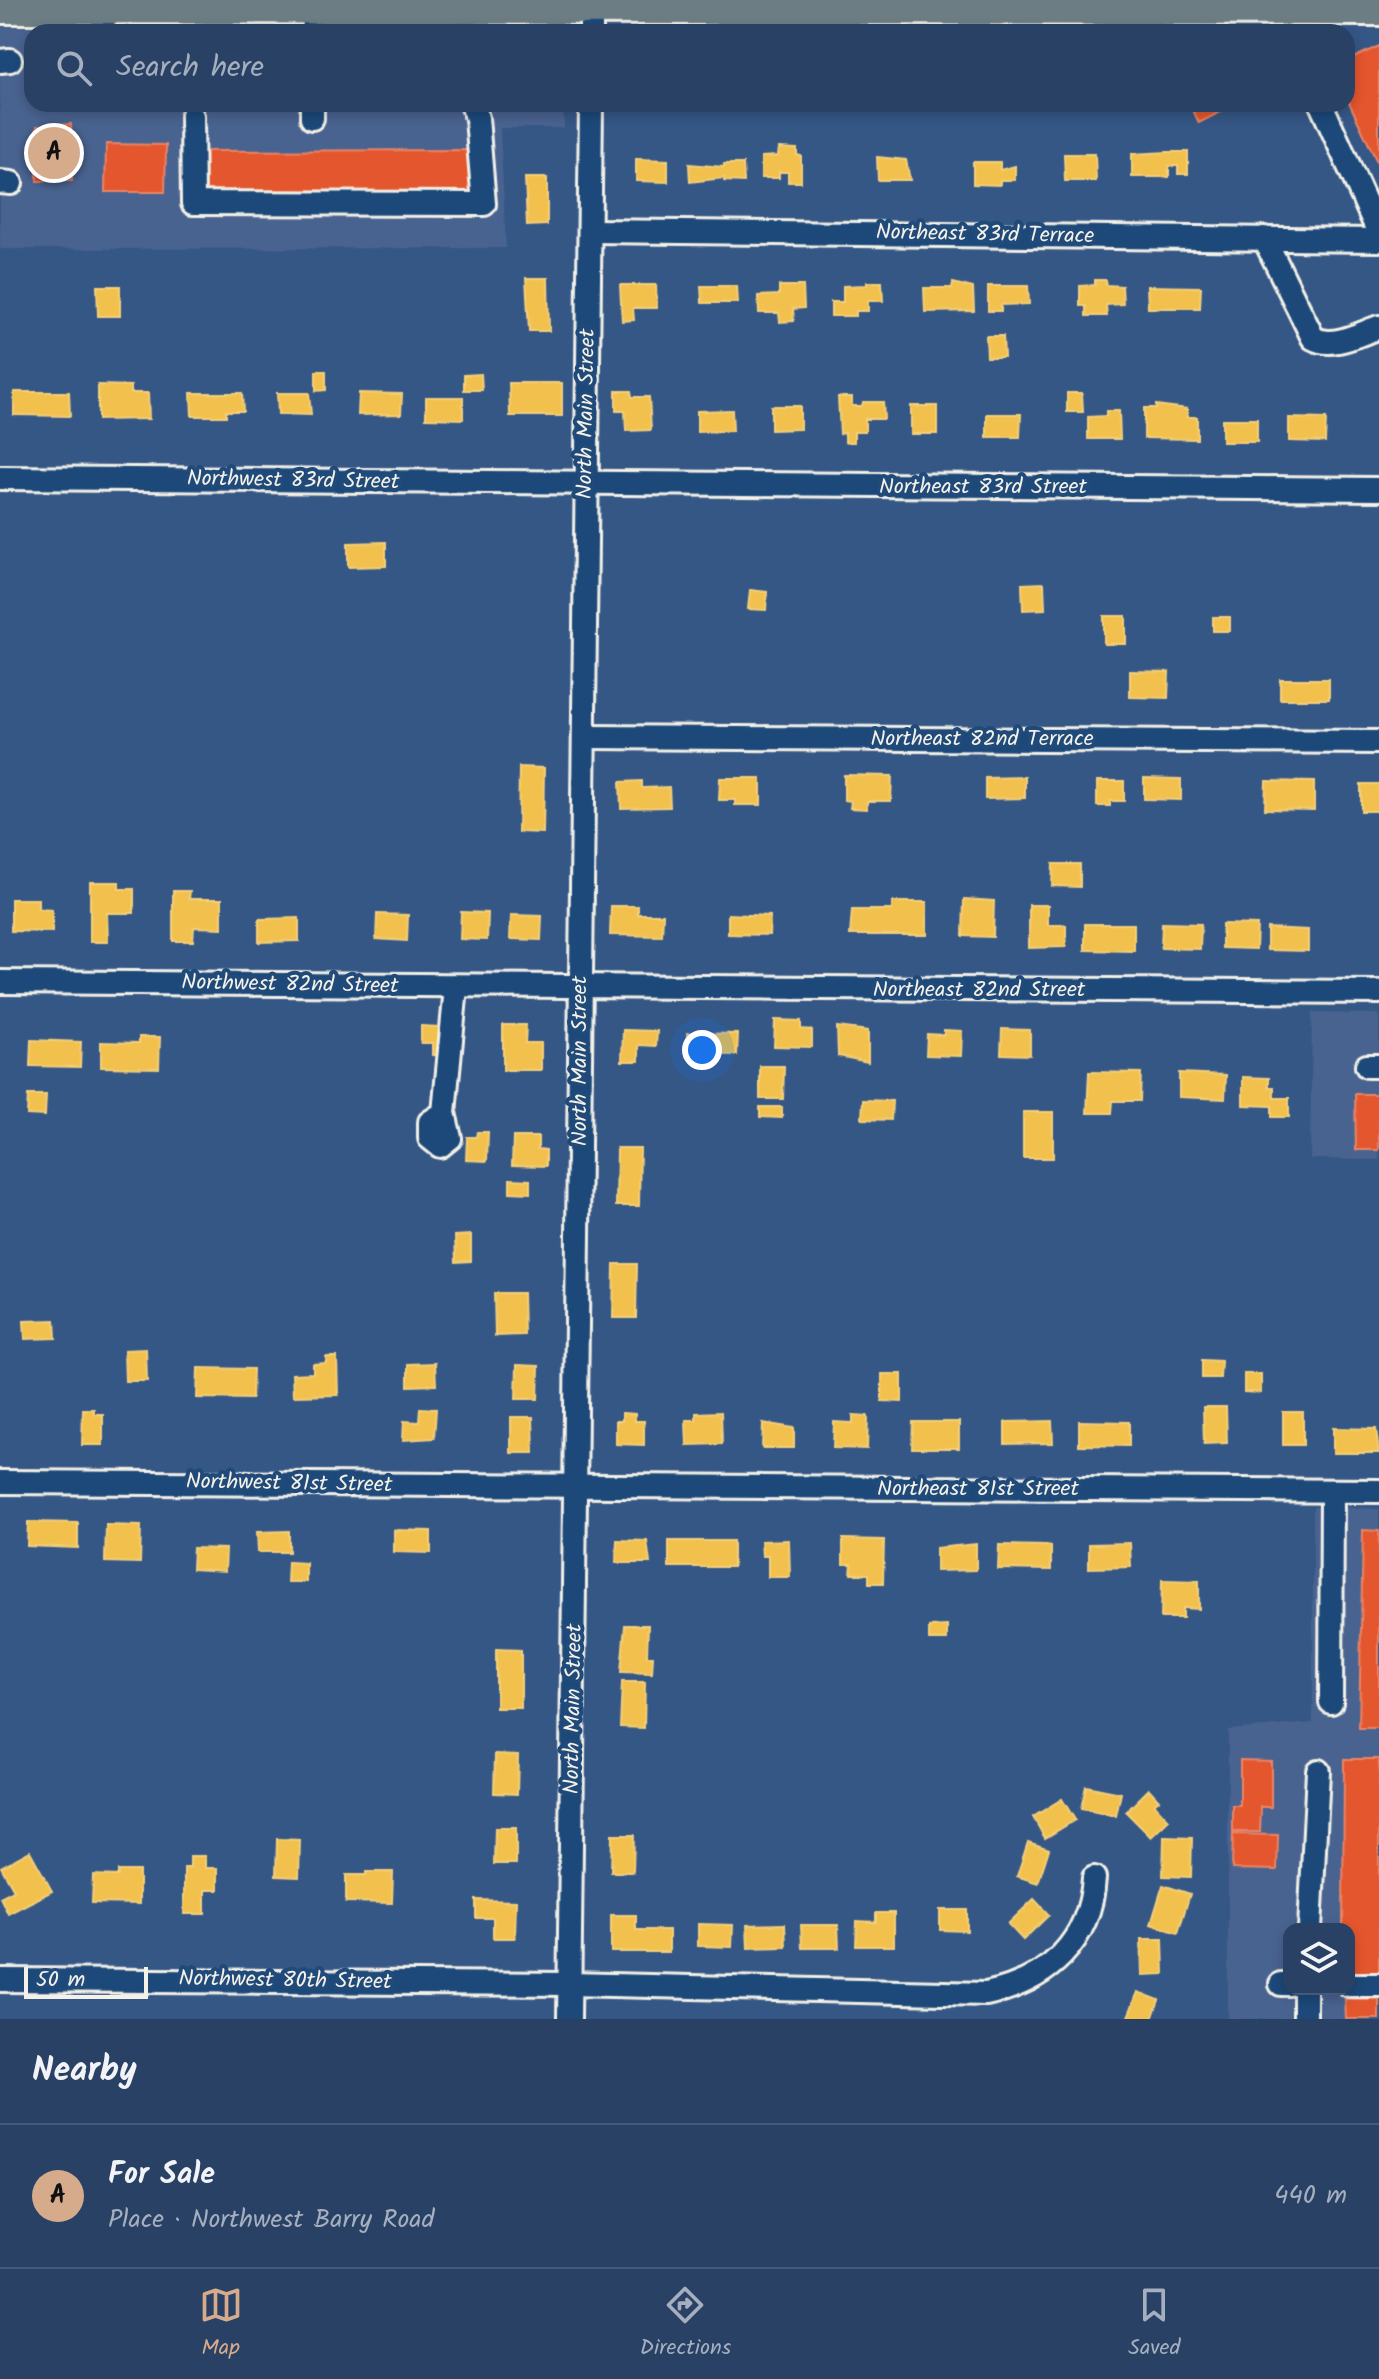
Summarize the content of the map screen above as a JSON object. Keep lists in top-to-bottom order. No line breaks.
{"streets":{"street":["Northeast 83rd Terrace","North Main Street","Northwest 83rd Street","Northeast 83rd Street","Northeast 82nd Terrace","Northwest 82nd Street","Northeast 82nd Street","Northwest 81st Street","Northeast 81st Street","Northwest 80th Street"]},"crossings":[["Northeast 83rd Terrace","North Main Street"],["North Main Street","Northwest 83rd Street"],["North Main Street","Northeast 83rd Street"],["North Main Street","Northeast 82nd Terrace"],["North Main Street","Northwest 82nd Street"],["North Main Street","Northeast 82nd Street"],["North Main Street","Northwest 81st Street"],["North Main Street","Northeast 81st Street"],["North Main Street","Northwest 80th Street"],["Northwest 83rd Street","Northeast 83rd Street"],["Northwest 82nd Street","Northeast 82nd Street"],["Northwest 81st Street","Northeast 81st Street"]],"scale_bar":"50 m","page":{"search":"Search here","pins":"A","scale":"50 m","heading":"Nearby","list":[{"mark":"A","name":"For Sale","note":"Place · Northwest Barry Road","value":"440 m"}],"nav":["Map","Directions","Saved"]}}
